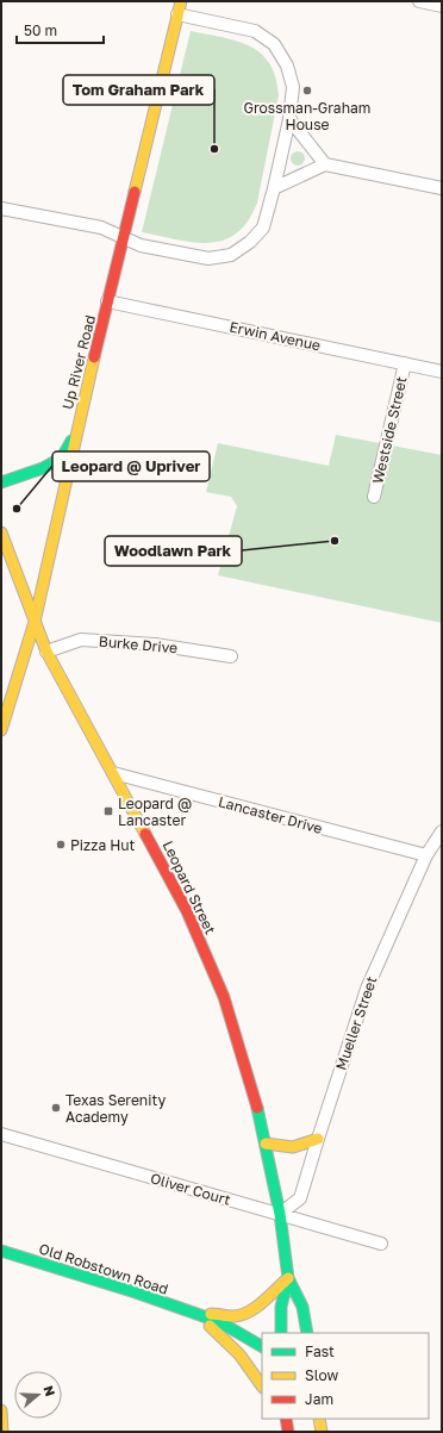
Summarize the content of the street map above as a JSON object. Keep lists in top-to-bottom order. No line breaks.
{"streets":{"street":["Erwin Avenue","Up River Road","Westside Street","Burke Drive","Lancaster Drive","Leopard Street","Mueller Street","Oliver Court","Old Robstown Road"]},"crossings":[["Erwin Avenue","Up River Road"],["Erwin Avenue","Westside Street"],["Up River Road","Leopard Street"],["Burke Drive","Leopard Street"],["Lancaster Drive","Leopard Street"],["Lancaster Drive","Mueller Street"],["Leopard Street","Mueller Street"],["Leopard Street","Oliver Court"],["Mueller Street","Oliver Court"]],"places":{"other":["Grossman-Graham House","Tom Graham Park","Leopard @ Upriver","Woodlawn Park","Pizza Hut","Texas Serenity Academy"],"transit":["Leopard @ Lancaster"]},"legend":["Fast","Slow","Jam"],"scale_bar":"50 m","north":"right"}
